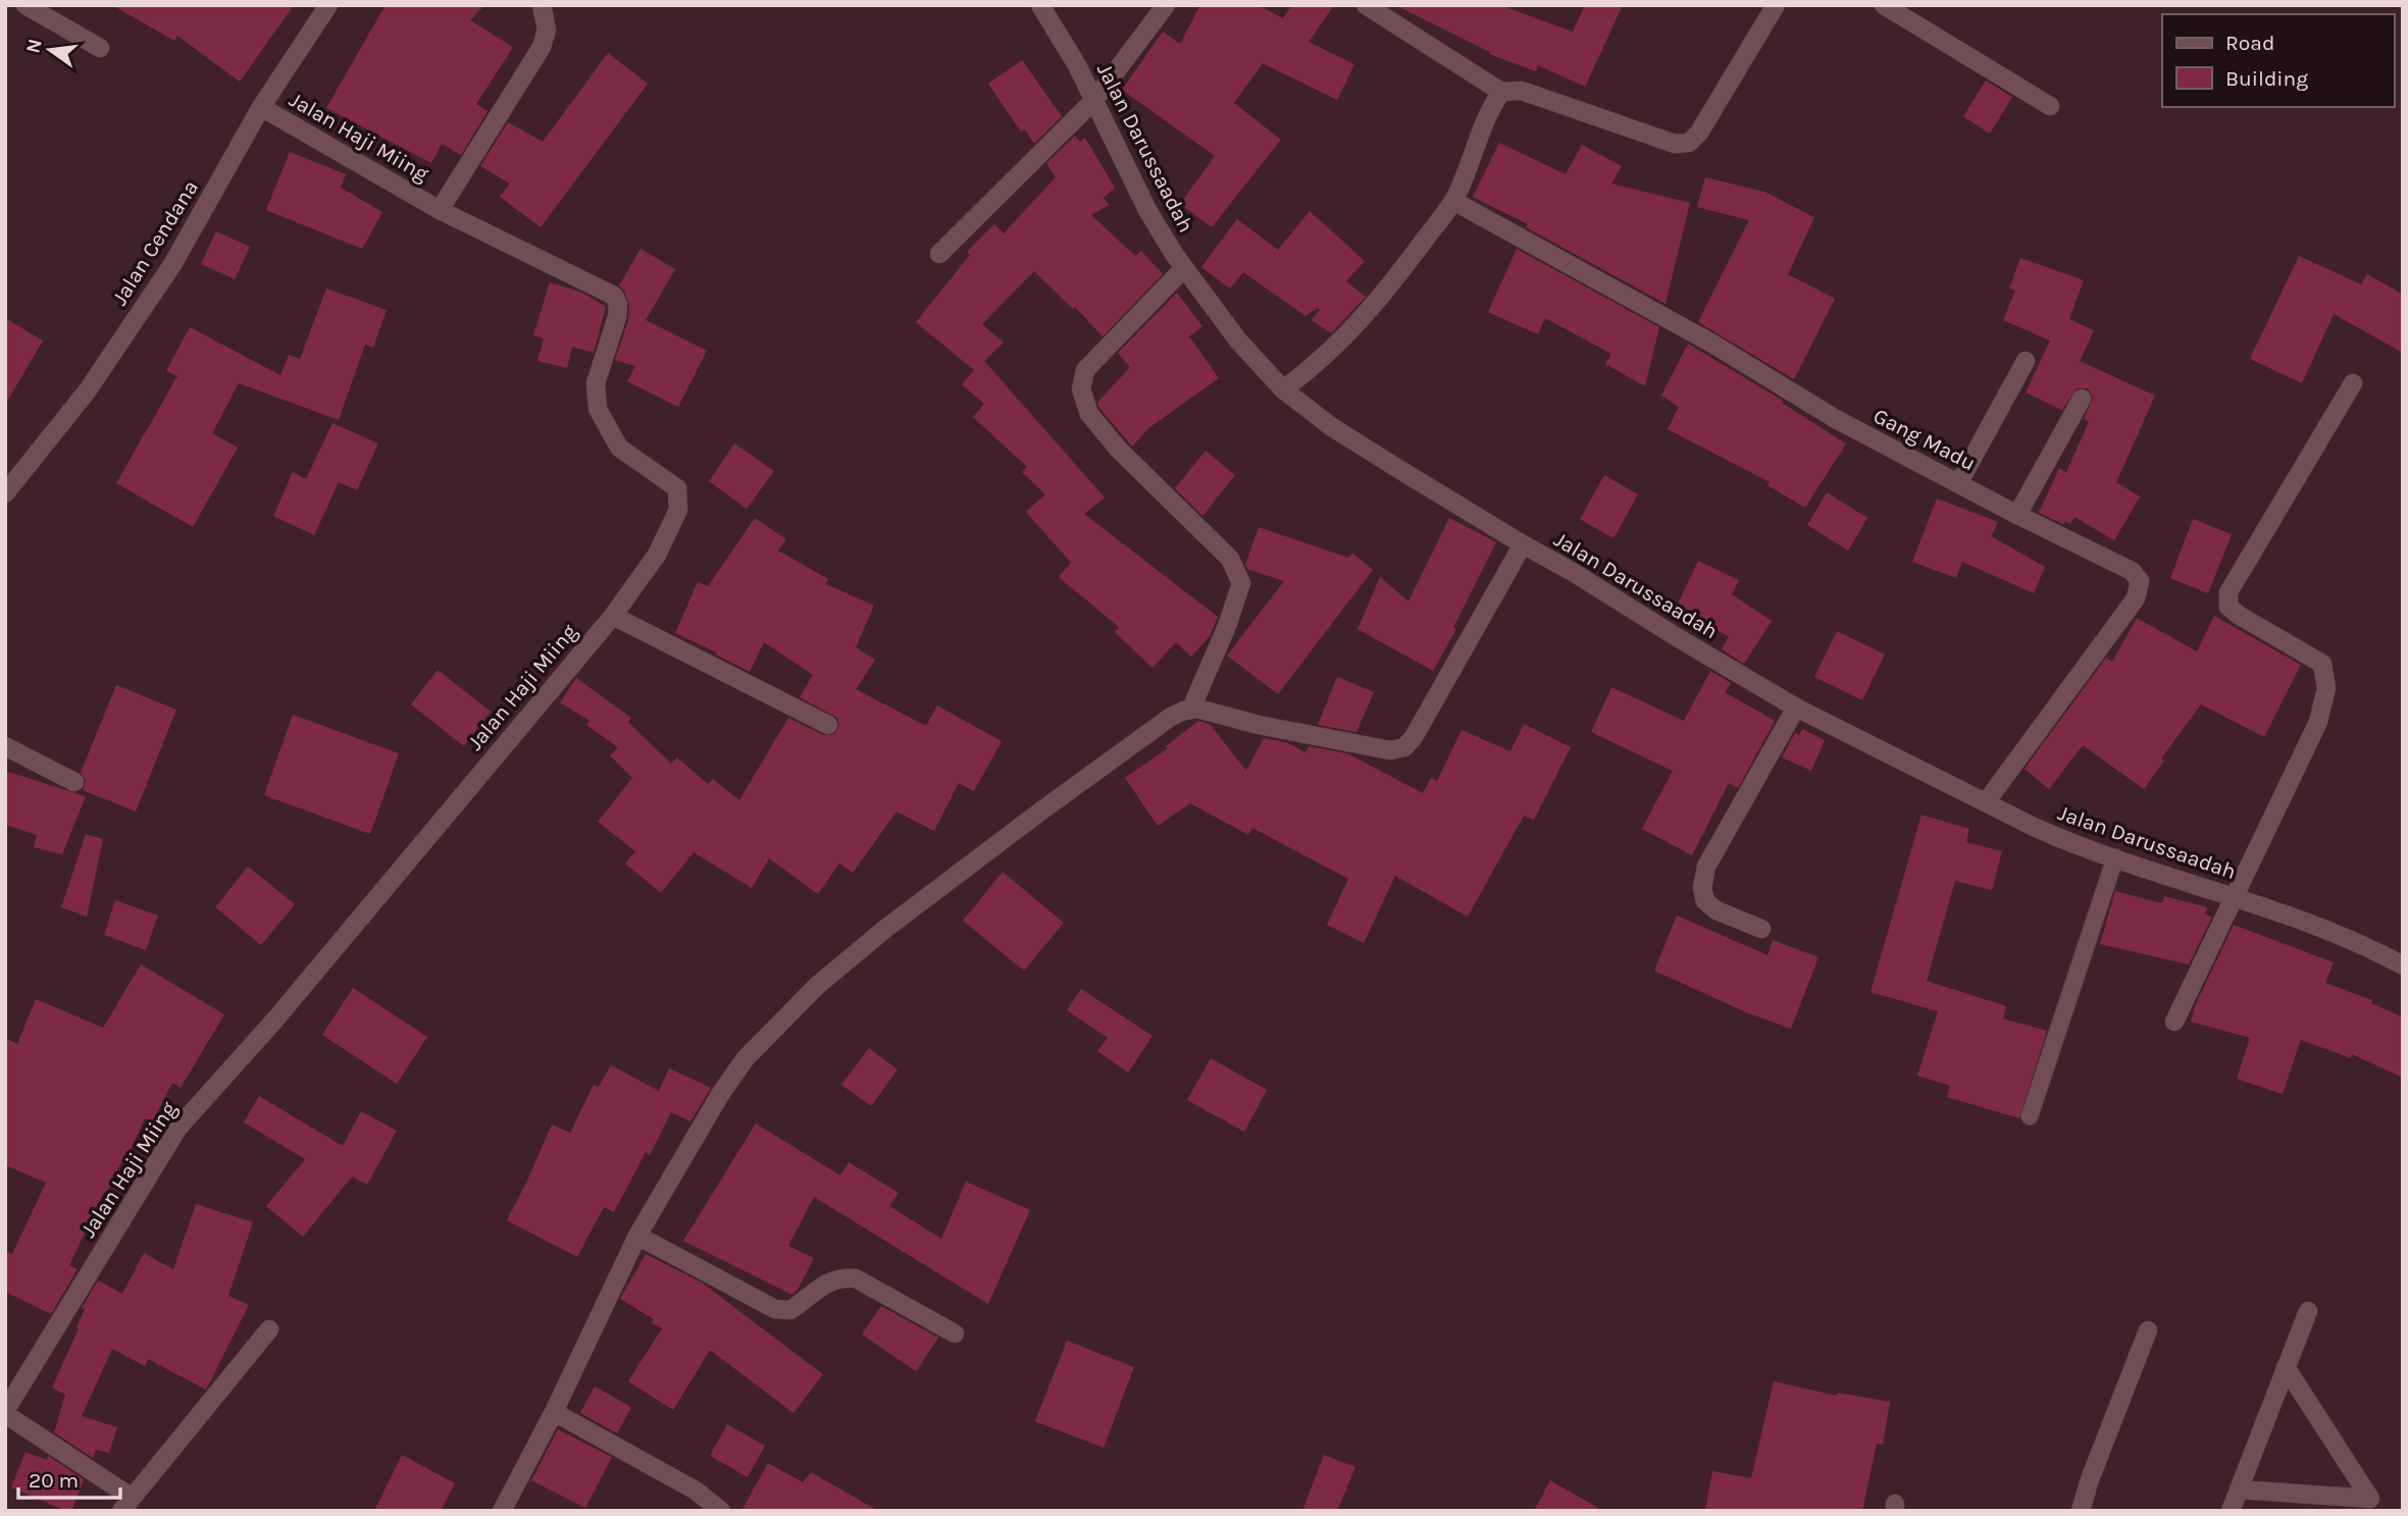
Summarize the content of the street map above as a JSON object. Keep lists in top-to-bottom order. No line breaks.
{"streets":{"street":["Jalan Haji Miing","Jalan Darussaadah","Jalan Cendana","Gang Madu"]},"crossings":[["Jalan Haji Miing","Jalan Cendana"],["Jalan Darussaadah","Gang Madu"]],"legend":["Road","Building"],"scale_bar":"20 m","north":"left"}
